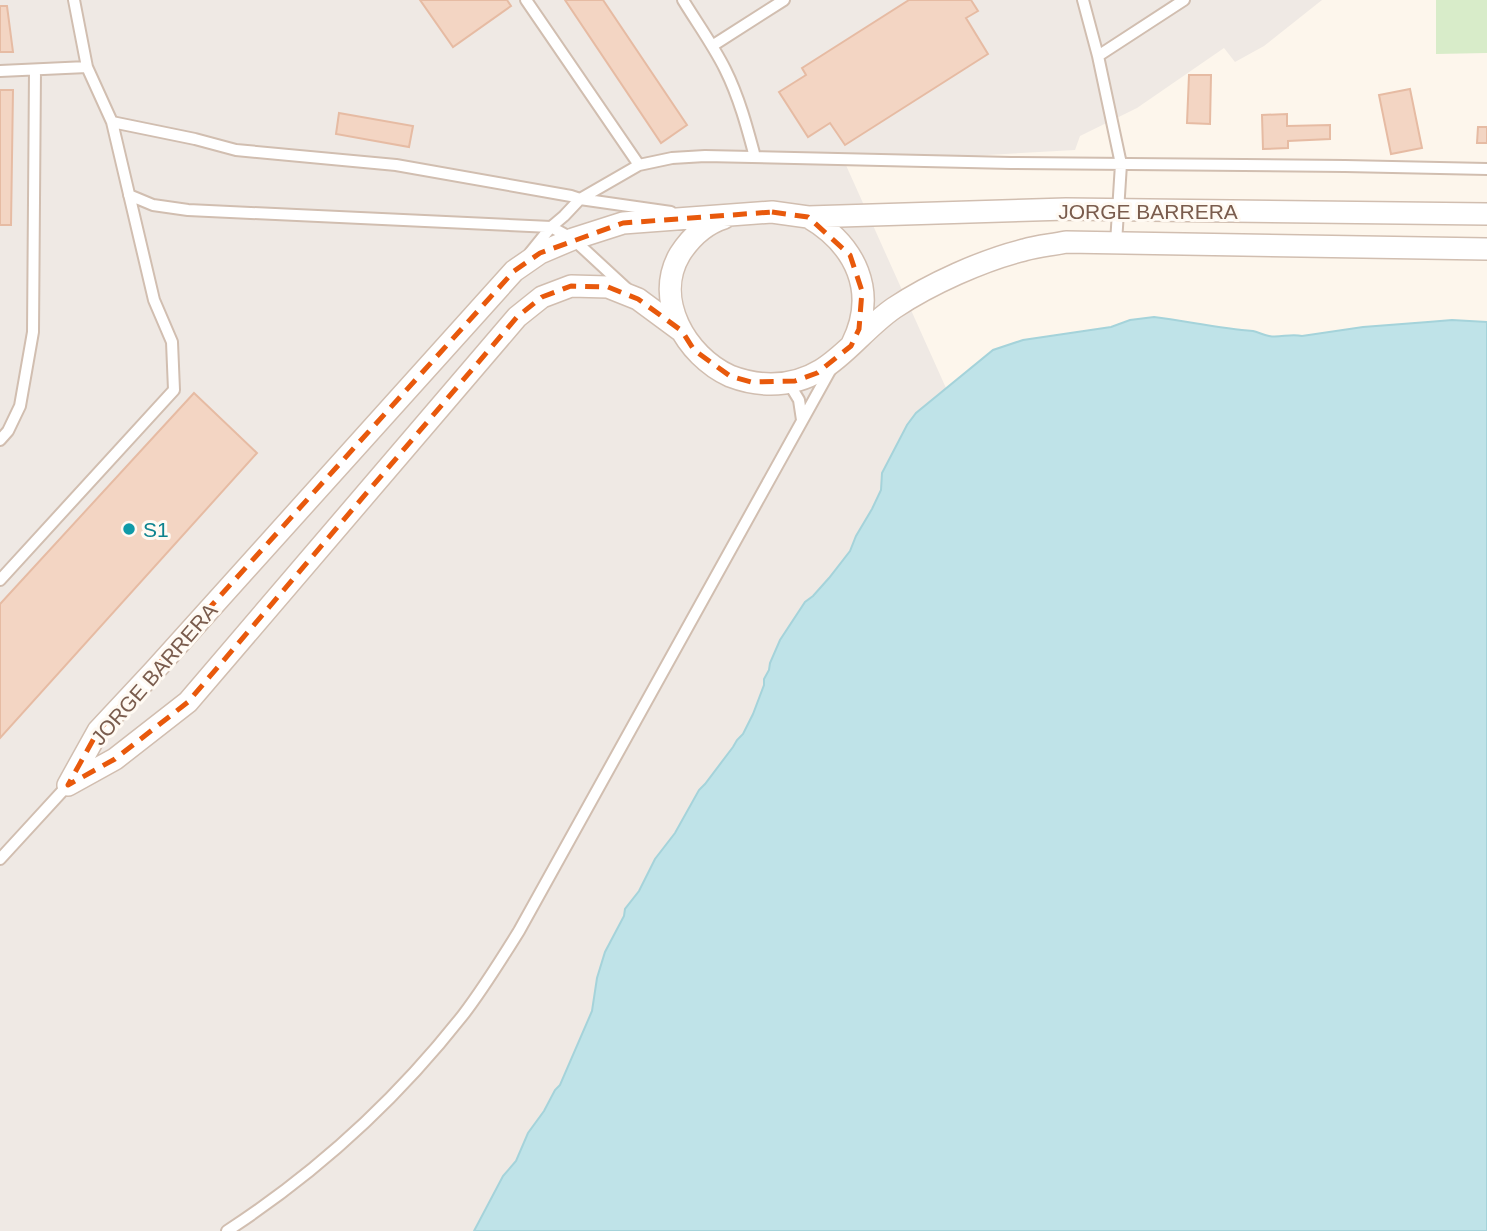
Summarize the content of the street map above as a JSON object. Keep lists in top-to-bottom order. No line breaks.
{"streets":{"street":["JORGE BARRERA"]},"places":["S1"]}
